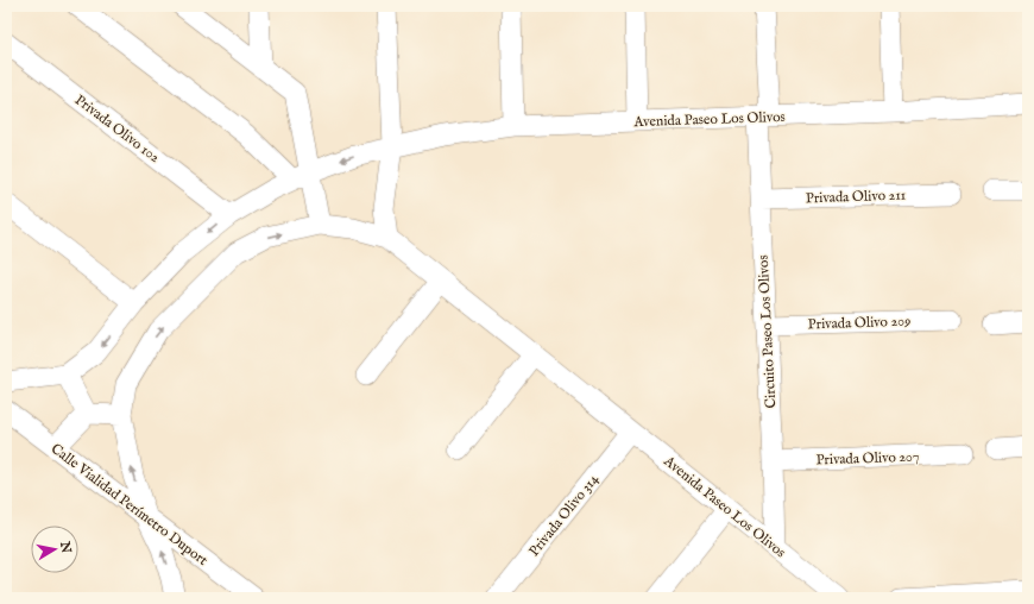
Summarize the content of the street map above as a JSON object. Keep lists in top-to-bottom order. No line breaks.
{"streets":{"street":["Avenida Paseo Los Olivos","Privada Olivo 102","Privada Olivo 211","Privada Olivo 209","Circuito Paseo Los Olivos","Privada Olivo 207","Calle Vialidad Perímetro Duport","Privada Olivo 314"]},"crossings":[["Avenida Paseo Los Olivos","Privada Olivo 102"],["Avenida Paseo Los Olivos","Circuito Paseo Los Olivos"],["Avenida Paseo Los Olivos","Calle Vialidad Perímetro Duport"],["Avenida Paseo Los Olivos","Privada Olivo 314"],["Privada Olivo 211","Circuito Paseo Los Olivos"],["Privada Olivo 209","Circuito Paseo Los Olivos"],["Circuito Paseo Los Olivos","Privada Olivo 207"]],"north":"right"}
